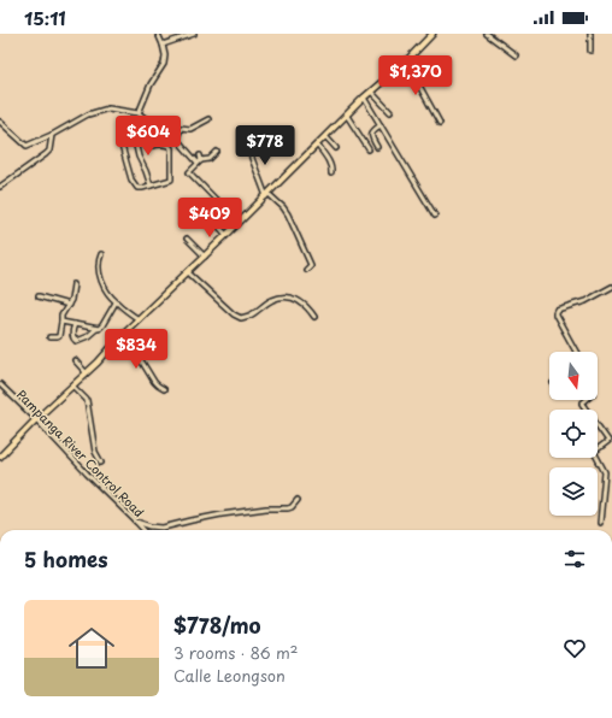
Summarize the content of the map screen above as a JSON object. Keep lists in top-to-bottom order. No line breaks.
{"streets":{"street":["Pampanga River Control Road"]},"north":"bottom","page":{"status":"15:11","price":["$1,370","$604","$778","$409","$834"],"heading":"5 homes","list":[{"name":"$778/mo","note":"3 rooms · 86 m² · Calle Leongson"}]}}
